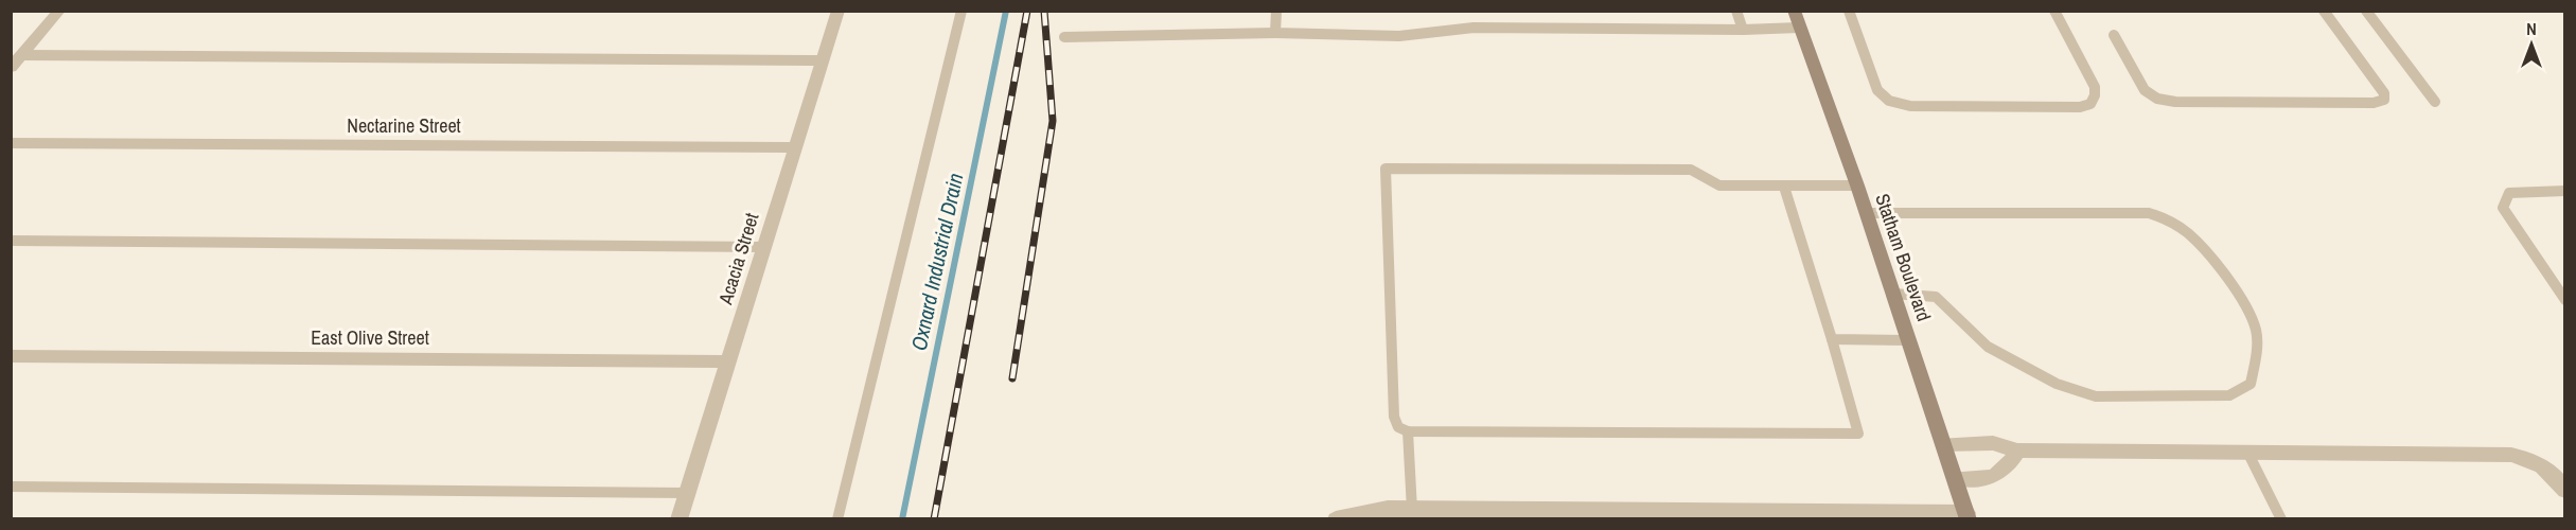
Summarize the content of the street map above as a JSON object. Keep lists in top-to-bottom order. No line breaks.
{"streets":{"street":["Nectarine Street","Statham Boulevard","Acacia Street","East Olive Street"]},"crossings":[["Nectarine Street","Acacia Street"],["Acacia Street","East Olive Street"]],"water":["Oxnard Industrial Drain"],"north":"top"}
